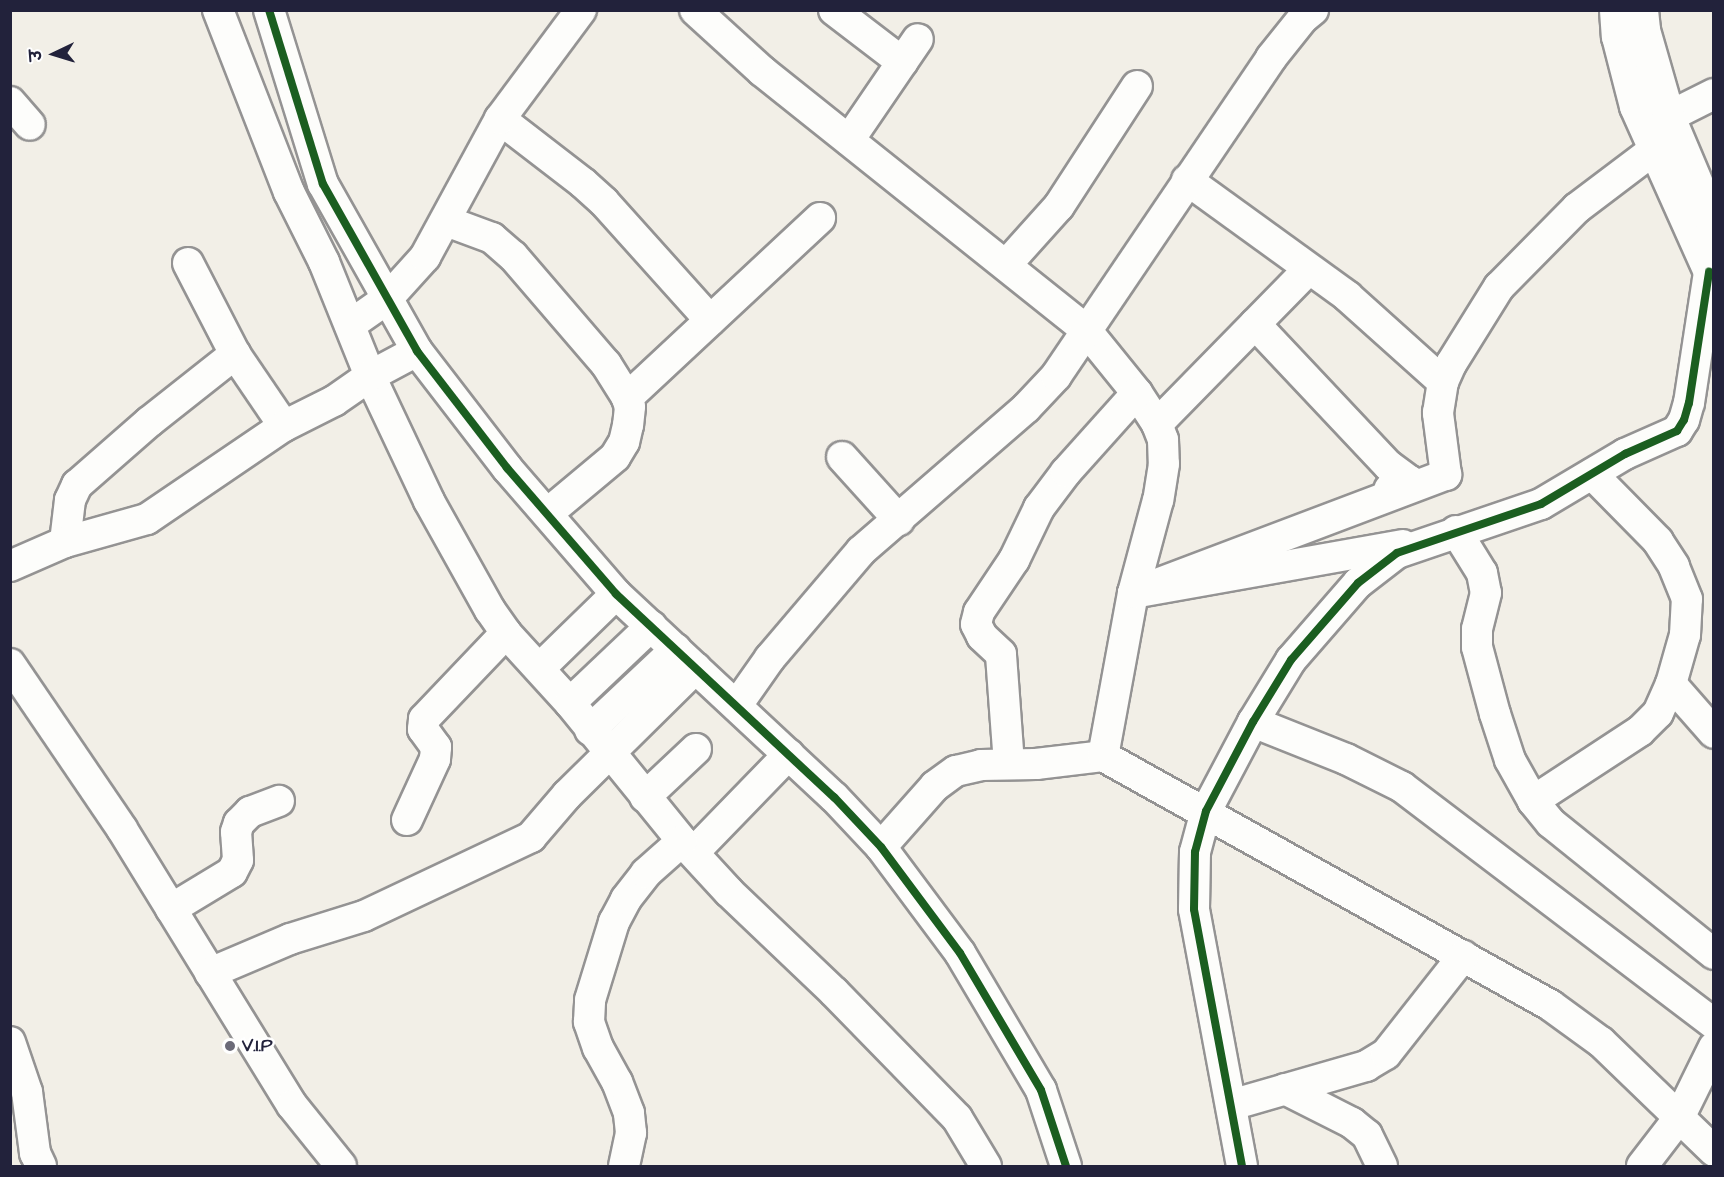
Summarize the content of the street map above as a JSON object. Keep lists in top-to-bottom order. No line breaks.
{"places":["V.I.P"],"north":"left"}
